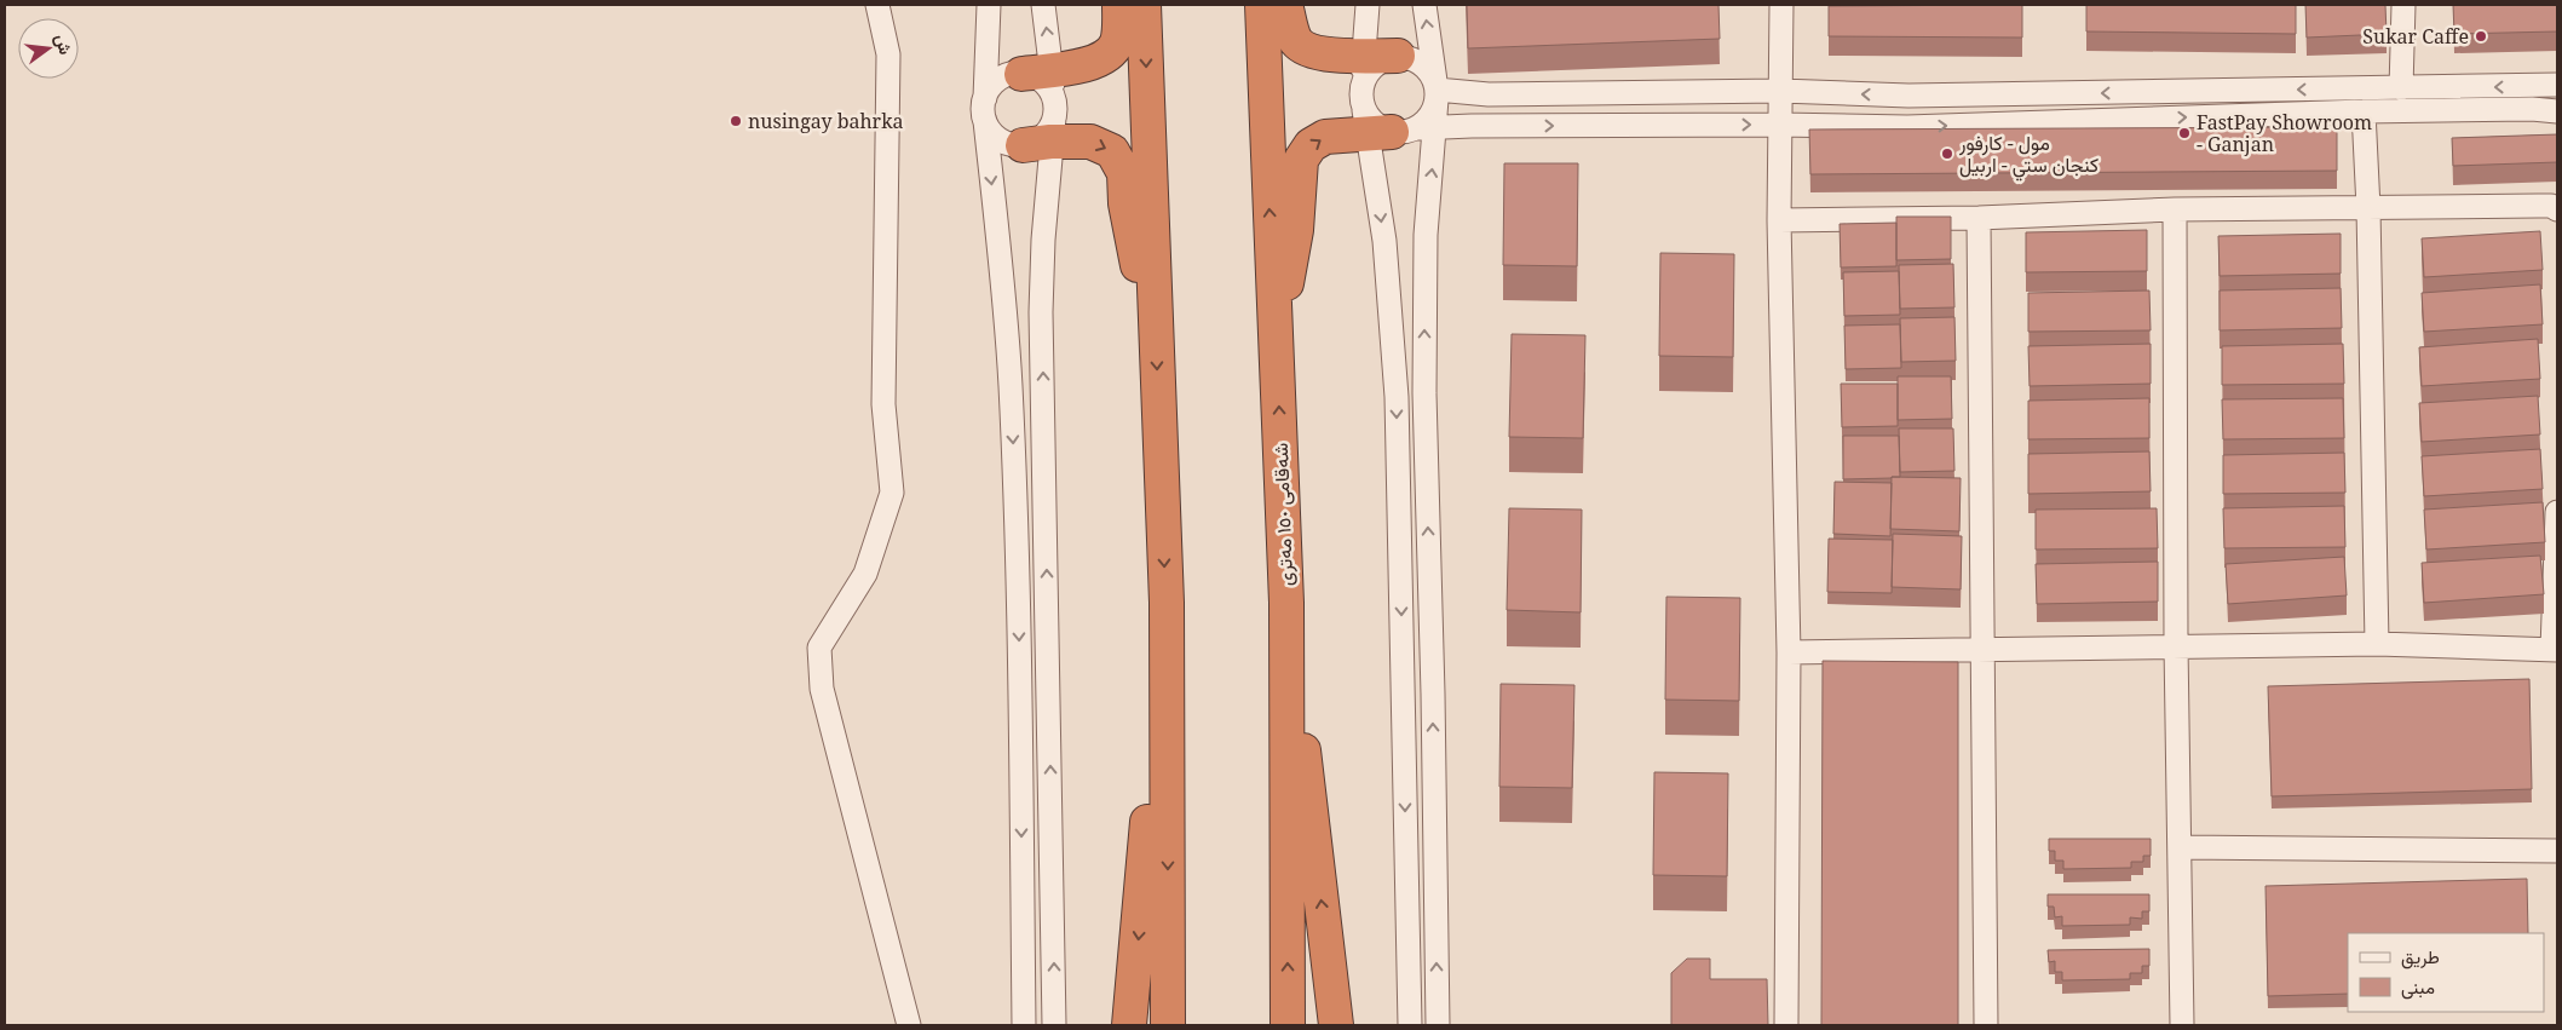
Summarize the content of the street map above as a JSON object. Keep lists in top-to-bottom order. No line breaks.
{"streets":{"highway":["شەقامی ١٥٠ مەتری"]},"places":["Sukar Caffe","nusingay bahrka","FastPay Showroom - Ganjan","مول - كارفور كنجان ستي - اربيل"],"legend":["طريق","مبنى"],"north":"right"}
